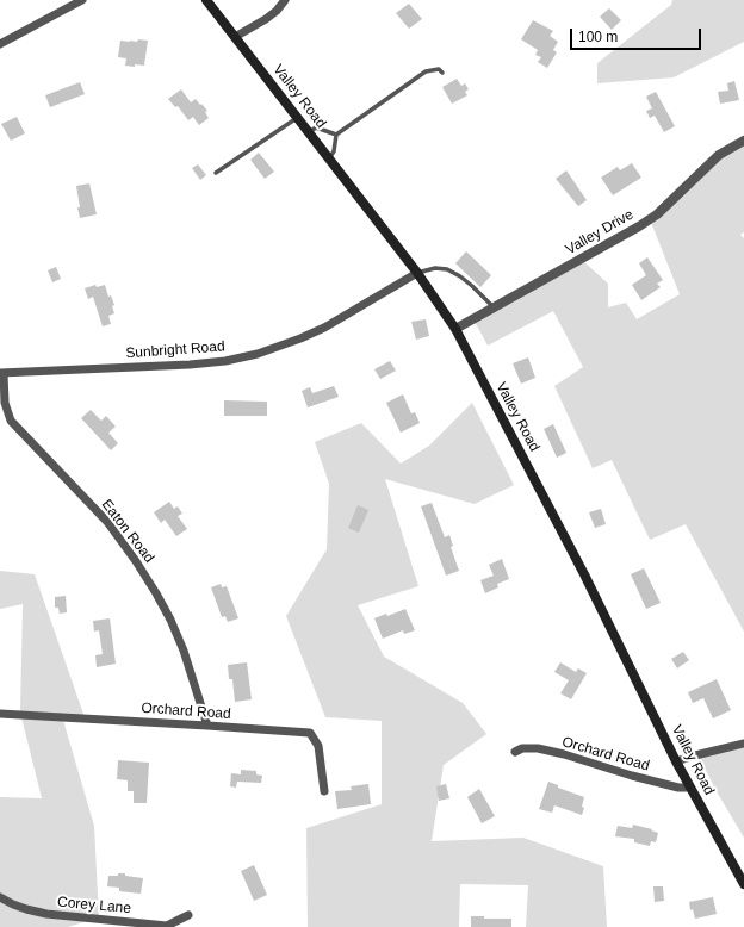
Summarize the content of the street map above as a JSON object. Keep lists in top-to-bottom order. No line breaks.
{"streets":{"main road":["Valley Road"],"street":["Valley Drive","Sunbright Road","Eaton Road","Orchard Road","Corey Lane"]},"crossings":[["Valley Road","Valley Drive"],["Valley Road","Sunbright Road"],["Valley Road","Orchard Road"],["Sunbright Road","Eaton Road"],["Eaton Road","Orchard Road"]],"scale_bar":"100 m"}
